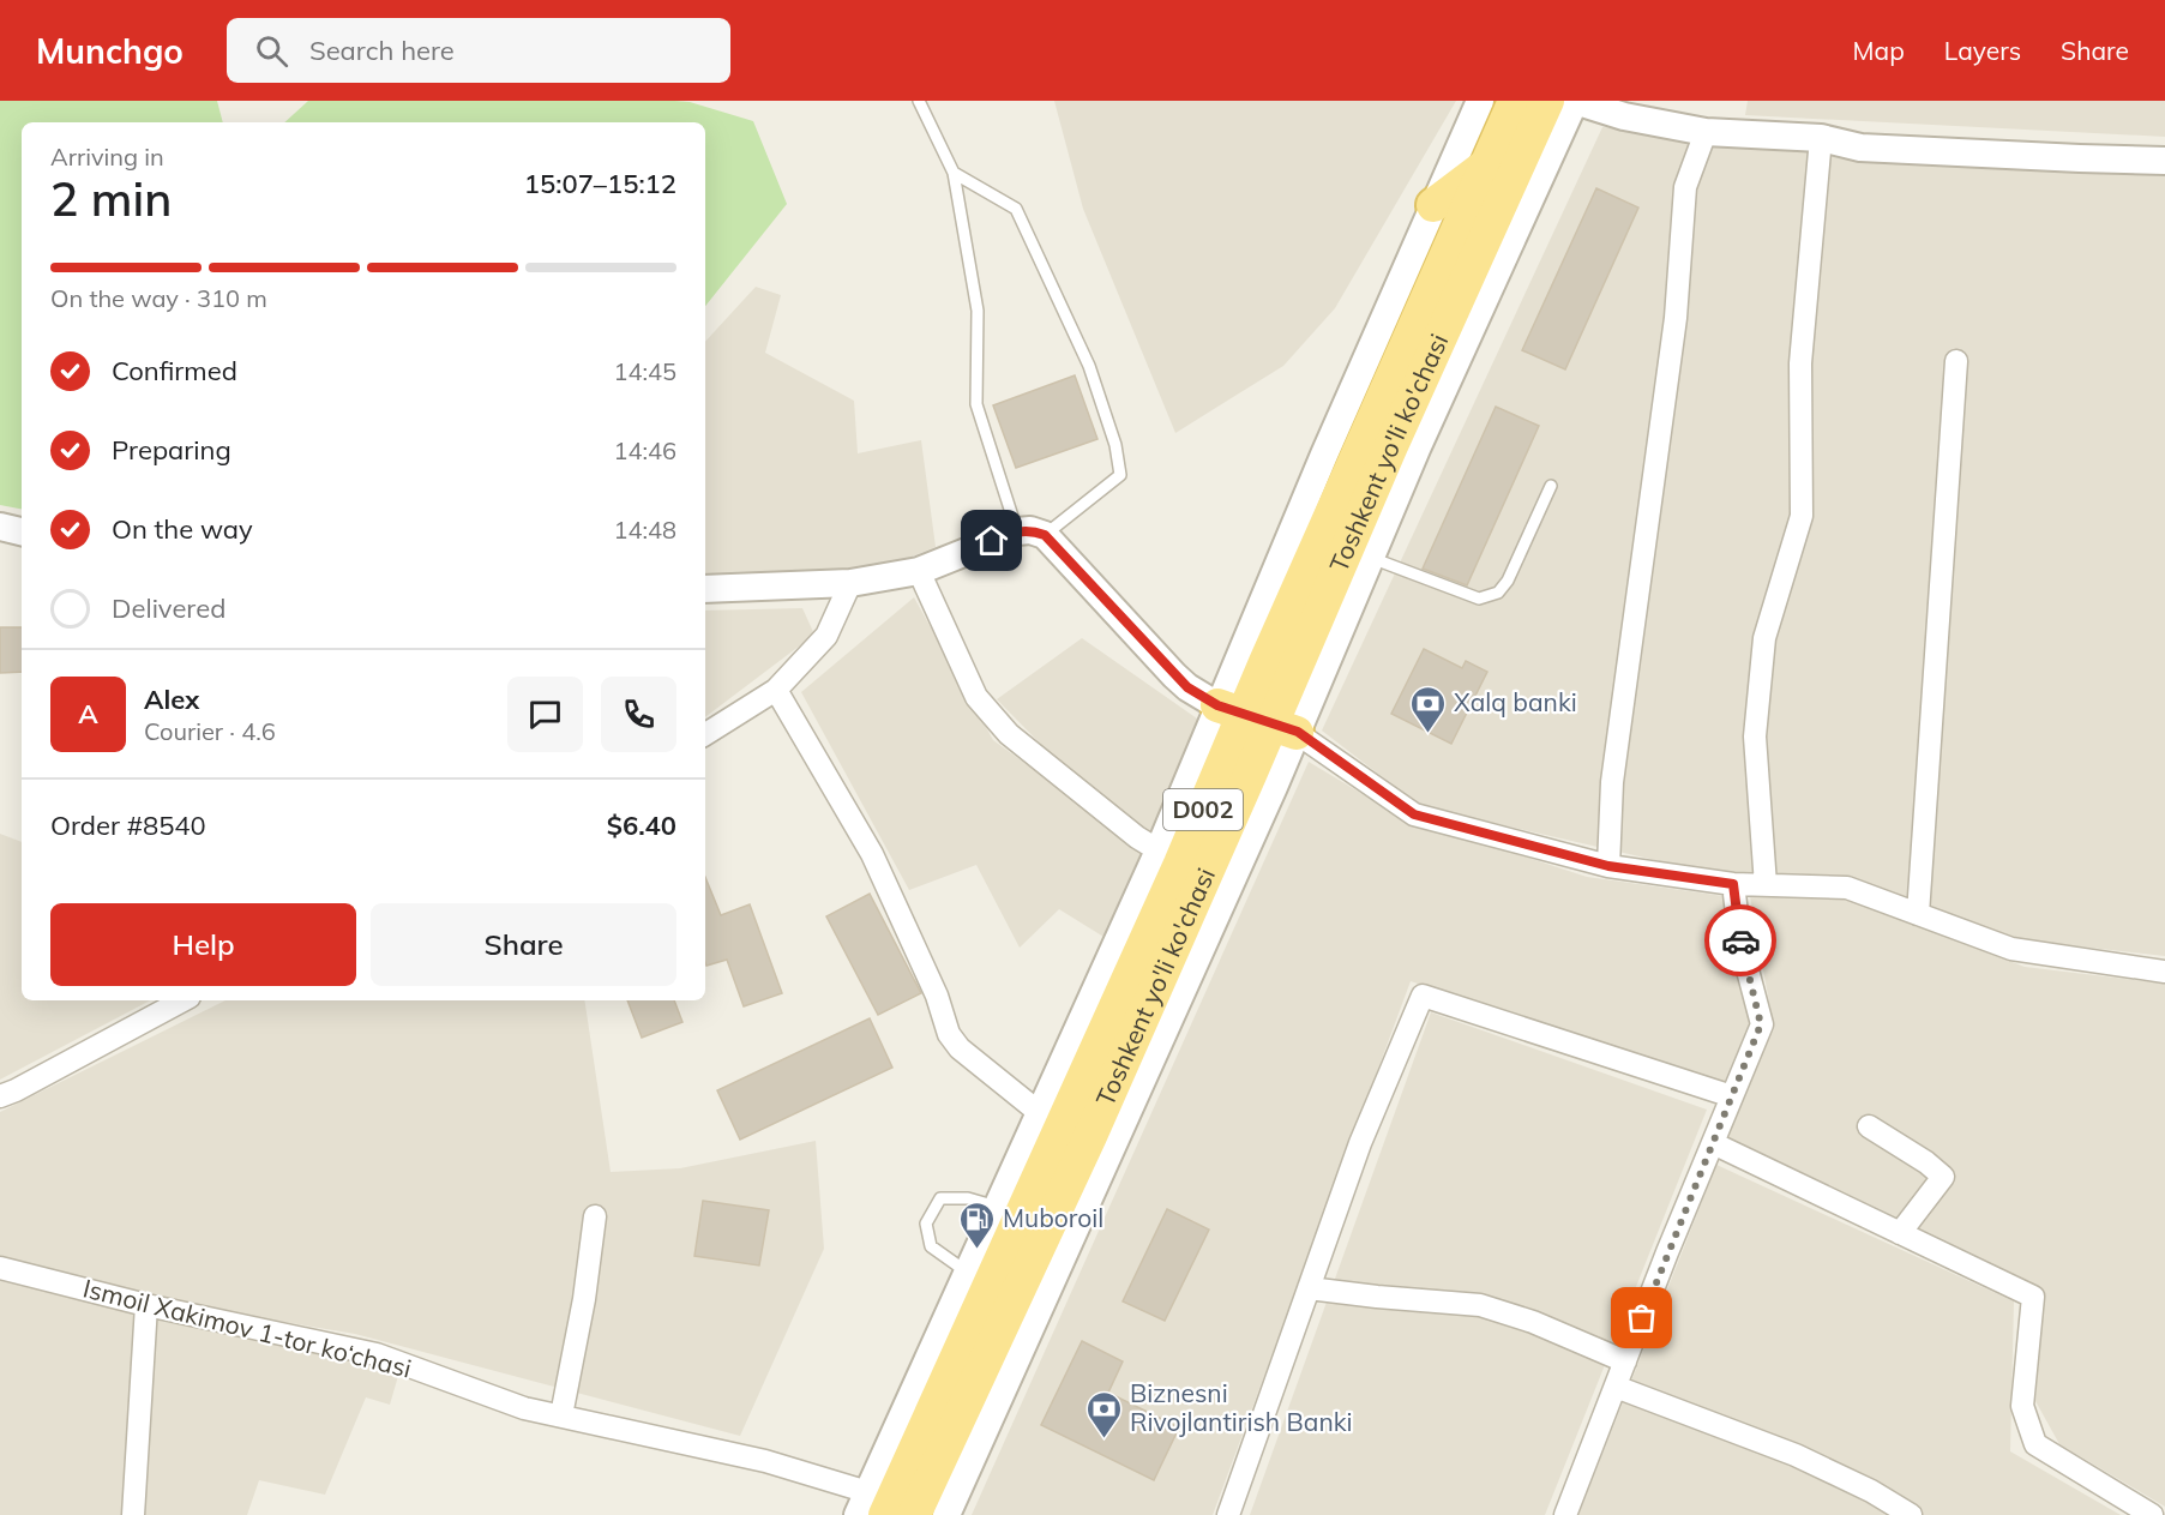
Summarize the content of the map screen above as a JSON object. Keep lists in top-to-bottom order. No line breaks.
{"streets":{"main road":["Toshkent yo'li ko'chasi","D002"],"street":["Ismoil Xakimov 1-tor ko‘chasi"]},"crossings":[["Toshkent yo'li ko'chasi","Ismoil Xakimov 1-tor ko‘chasi"]],"places":{"bank":["Xalq banki","Biznesni Rivojlantirish Banki"],"fuel station":["Muboroil"]},"page":{"header":"Munchgo","search":"Search here","nav":["Map","Layers","Share"],"heading":["2 min","Arriving in","15:07–15:12"],"panel":["Alex","Courier · 4.6","Order #8540","$6.40"],"bar":"On the way · 310 m","list":[["Confirmed","14:45"],["Preparing","14:46"],["On the way","14:48"],"Delivered"],"round":"A","buttons":["Help","Share"]}}
